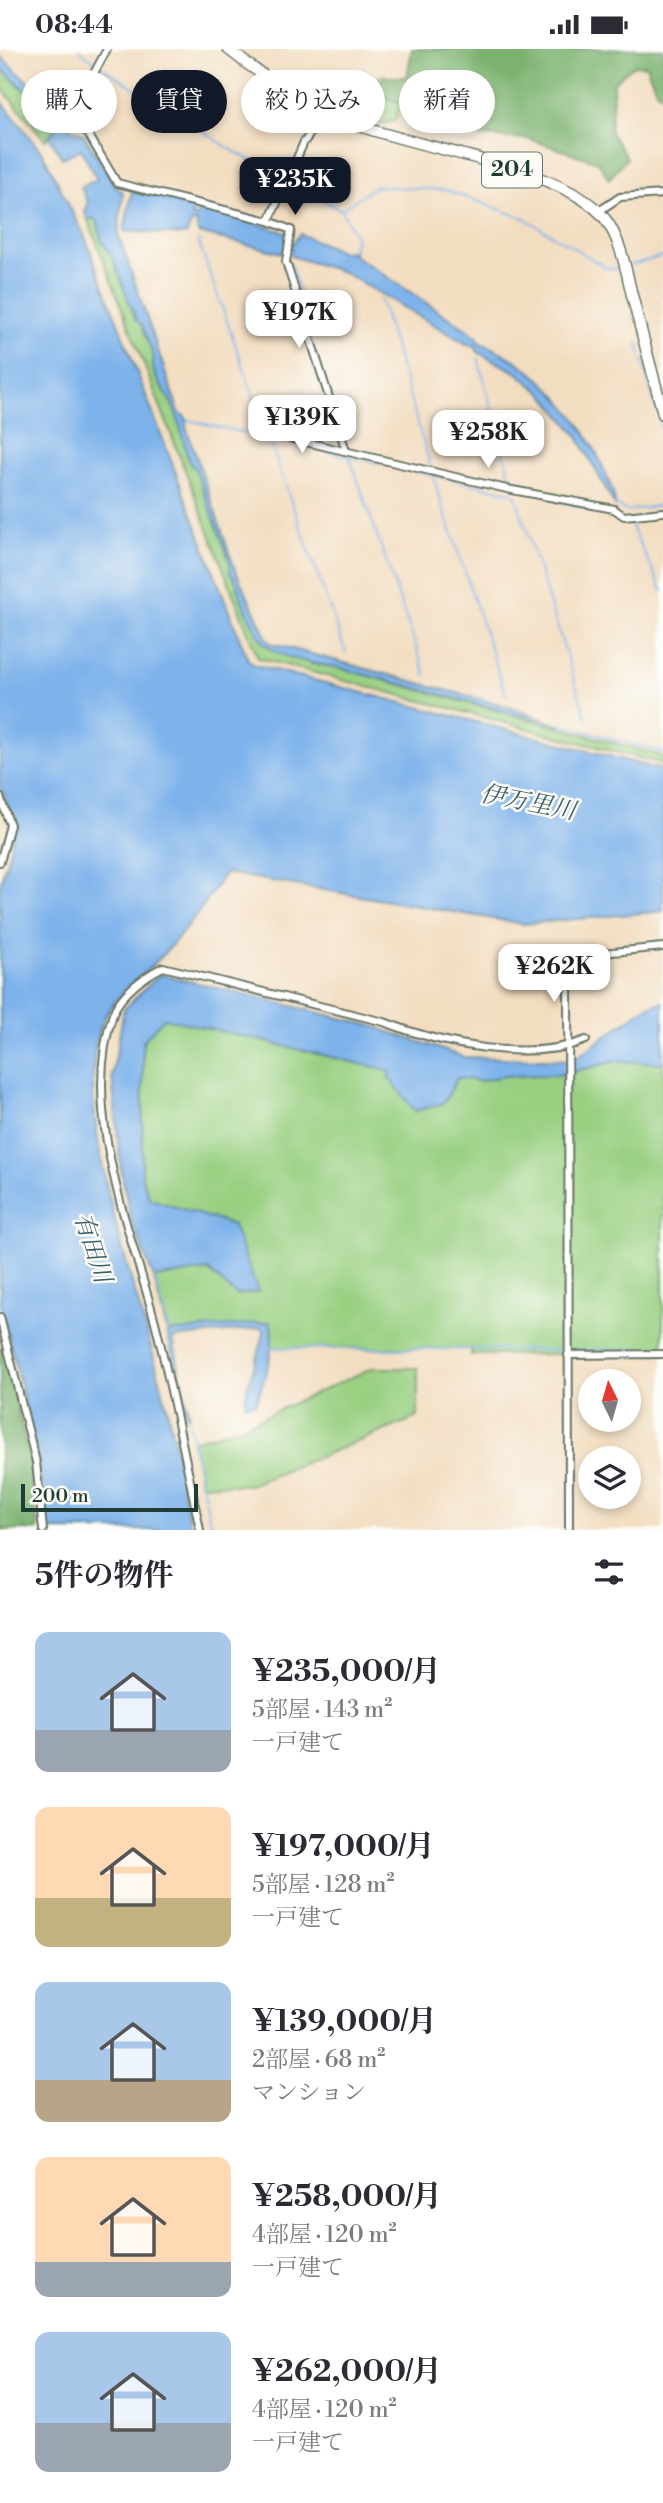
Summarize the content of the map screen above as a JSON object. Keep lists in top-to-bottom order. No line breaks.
{"streets":{"highway":["204"]},"water":["伊万里川","有田川"],"scale_bar":"200 m","north":"top","page":{"status":"08:44","chip":["購入","賃貸","絞り込み","新着"],"price":["¥235K","¥197K","¥139K","¥258K","¥262K"],"scale":"200 m","heading":"5件の物件","list":[{"name":"¥235,000/月","note":"5部屋 · 143 m² · 一戸建て"},{"name":"¥197,000/月","note":"5部屋 · 128 m² · 一戸建て"},{"name":"¥139,000/月","note":"2部屋 · 68 m² · マンション"},{"name":"¥258,000/月","note":"4部屋 · 120 m² · 一戸建て"},{"name":"¥262,000/月","note":"4部屋 · 120 m² · 一戸建て"}]}}
